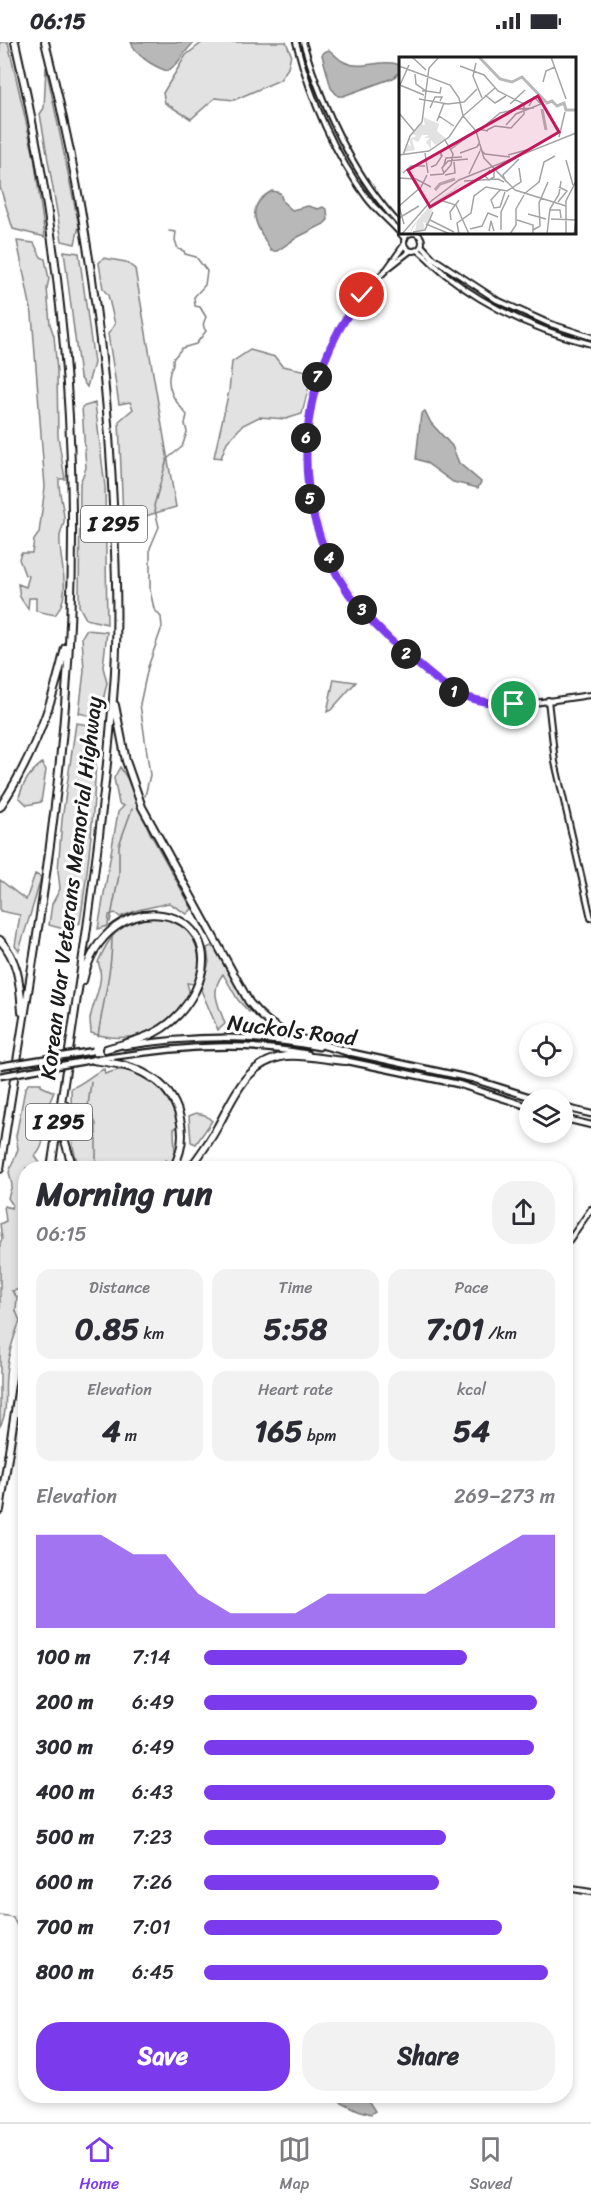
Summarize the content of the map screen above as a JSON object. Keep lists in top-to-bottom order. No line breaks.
{"streets":{"highway":["I 295","Korean War Veterans Memorial Highway"],"main road":["Nuckols Road"]},"page":{"status":"06:15","pins":["7","6","5","4","3","2","1"],"heading":["Morning run","06:15"],"stats":[["Distance","0.85 km"],["Time","5:58"],["Pace","7:01 /km"],["Elevation","4 m"],["Heart rate","165 bpm"],["kcal","54"]],"chart":["Elevation","269–273 m"],"list":[{"name":"100 m","note":"7:14"},{"name":"200 m","note":"6:49"},{"name":"300 m","note":"6:49"},{"name":"400 m","note":"6:43"},{"name":"500 m","note":"7:23"},{"name":"600 m","note":"7:26"},{"name":"700 m","note":"7:01"},{"name":"800 m","note":"6:45"}],"buttons":["Save","Share"],"tabs":["Home","Map","Saved"]}}
